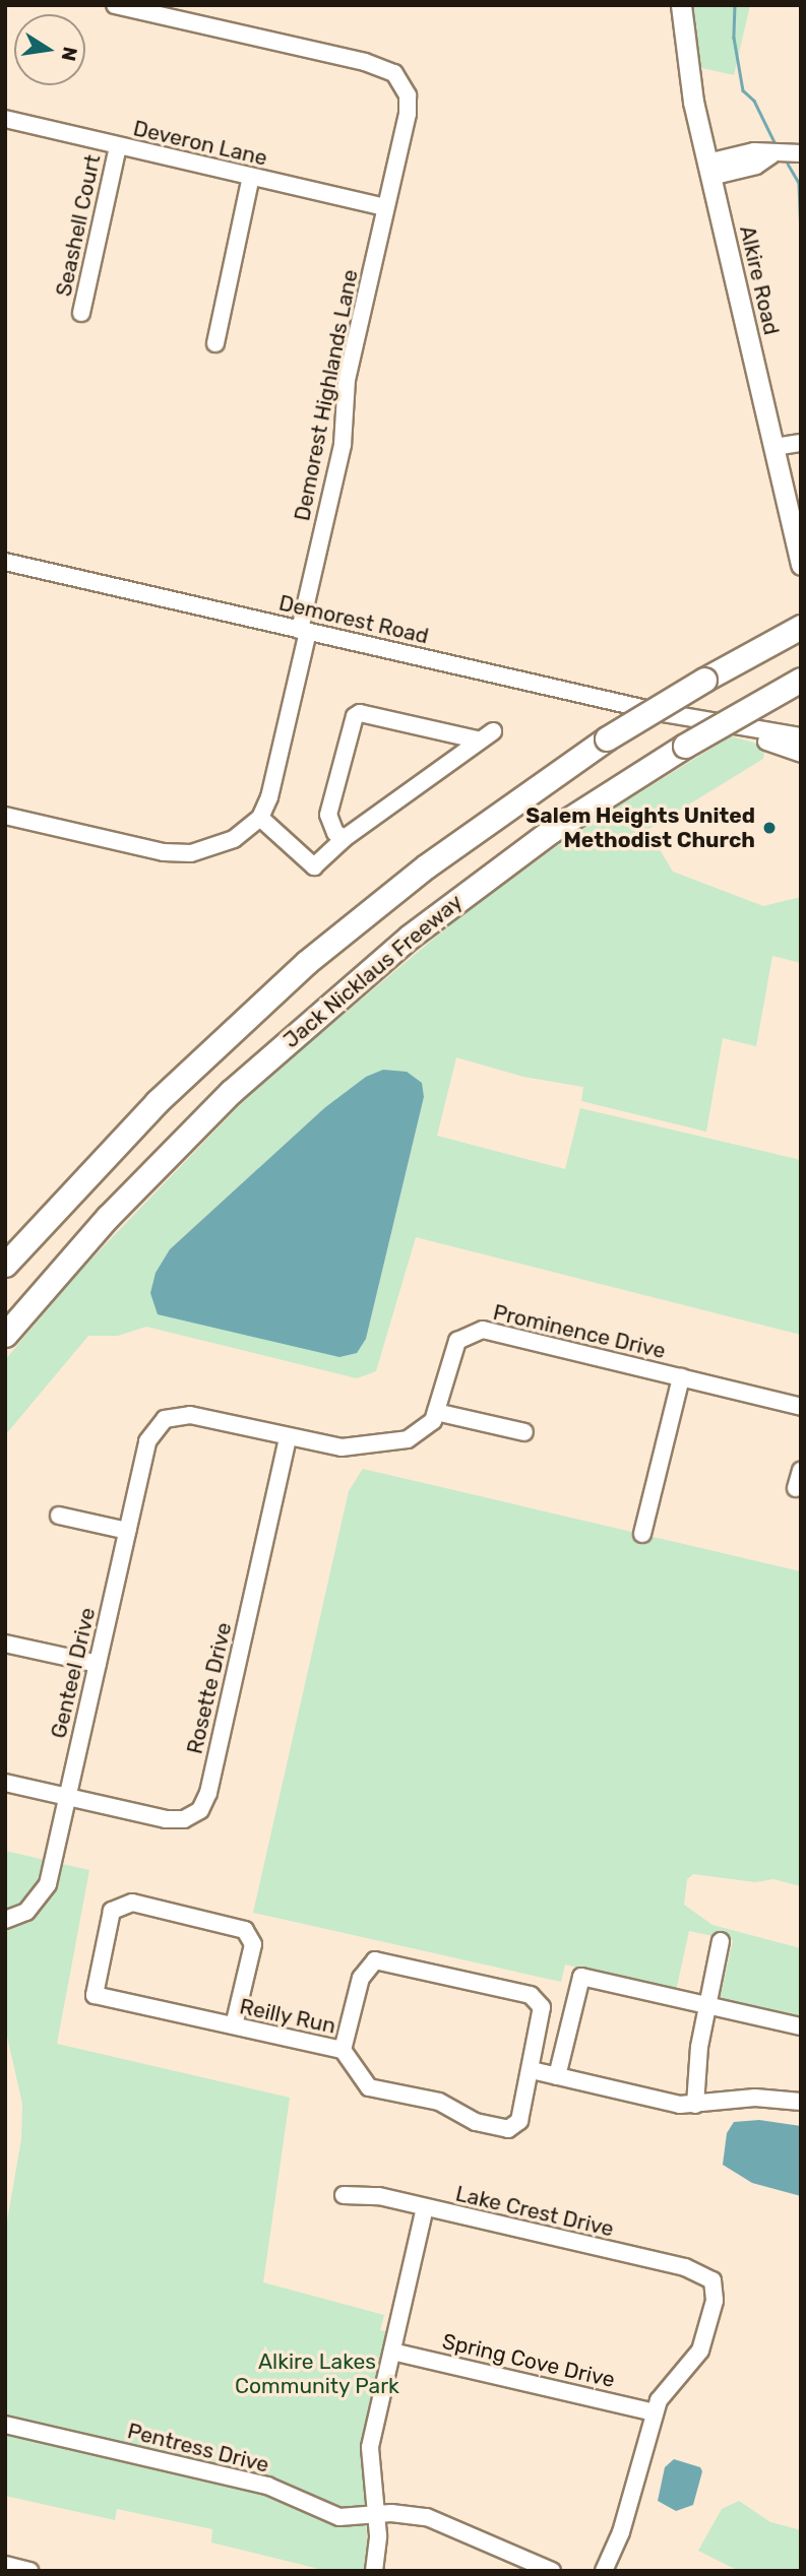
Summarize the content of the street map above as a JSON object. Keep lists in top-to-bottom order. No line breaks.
{"streets":{"highway":["Jack Nicklaus Freeway"],"main road":["Alkire Road"],"street":["Deveron Lane","Seashell Court","Demorest Highlands Lane","Demorest Road","Prominence Drive","Genteel Drive","Rosette Drive","Reilly Run","Lake Crest Drive","Spring Cove Drive","Pentress Drive"]},"crossings":[["Deveron Lane","Seashell Court"],["Deveron Lane","Demorest Highlands Lane"],["Demorest Highlands Lane","Demorest Road"],["Genteel Drive","Rosette Drive"],["Lake Crest Drive","Spring Cove Drive"]],"parks":["Alkire Lakes Community Park"],"places":["Salem Heights United Methodist Church"],"north":"right"}
